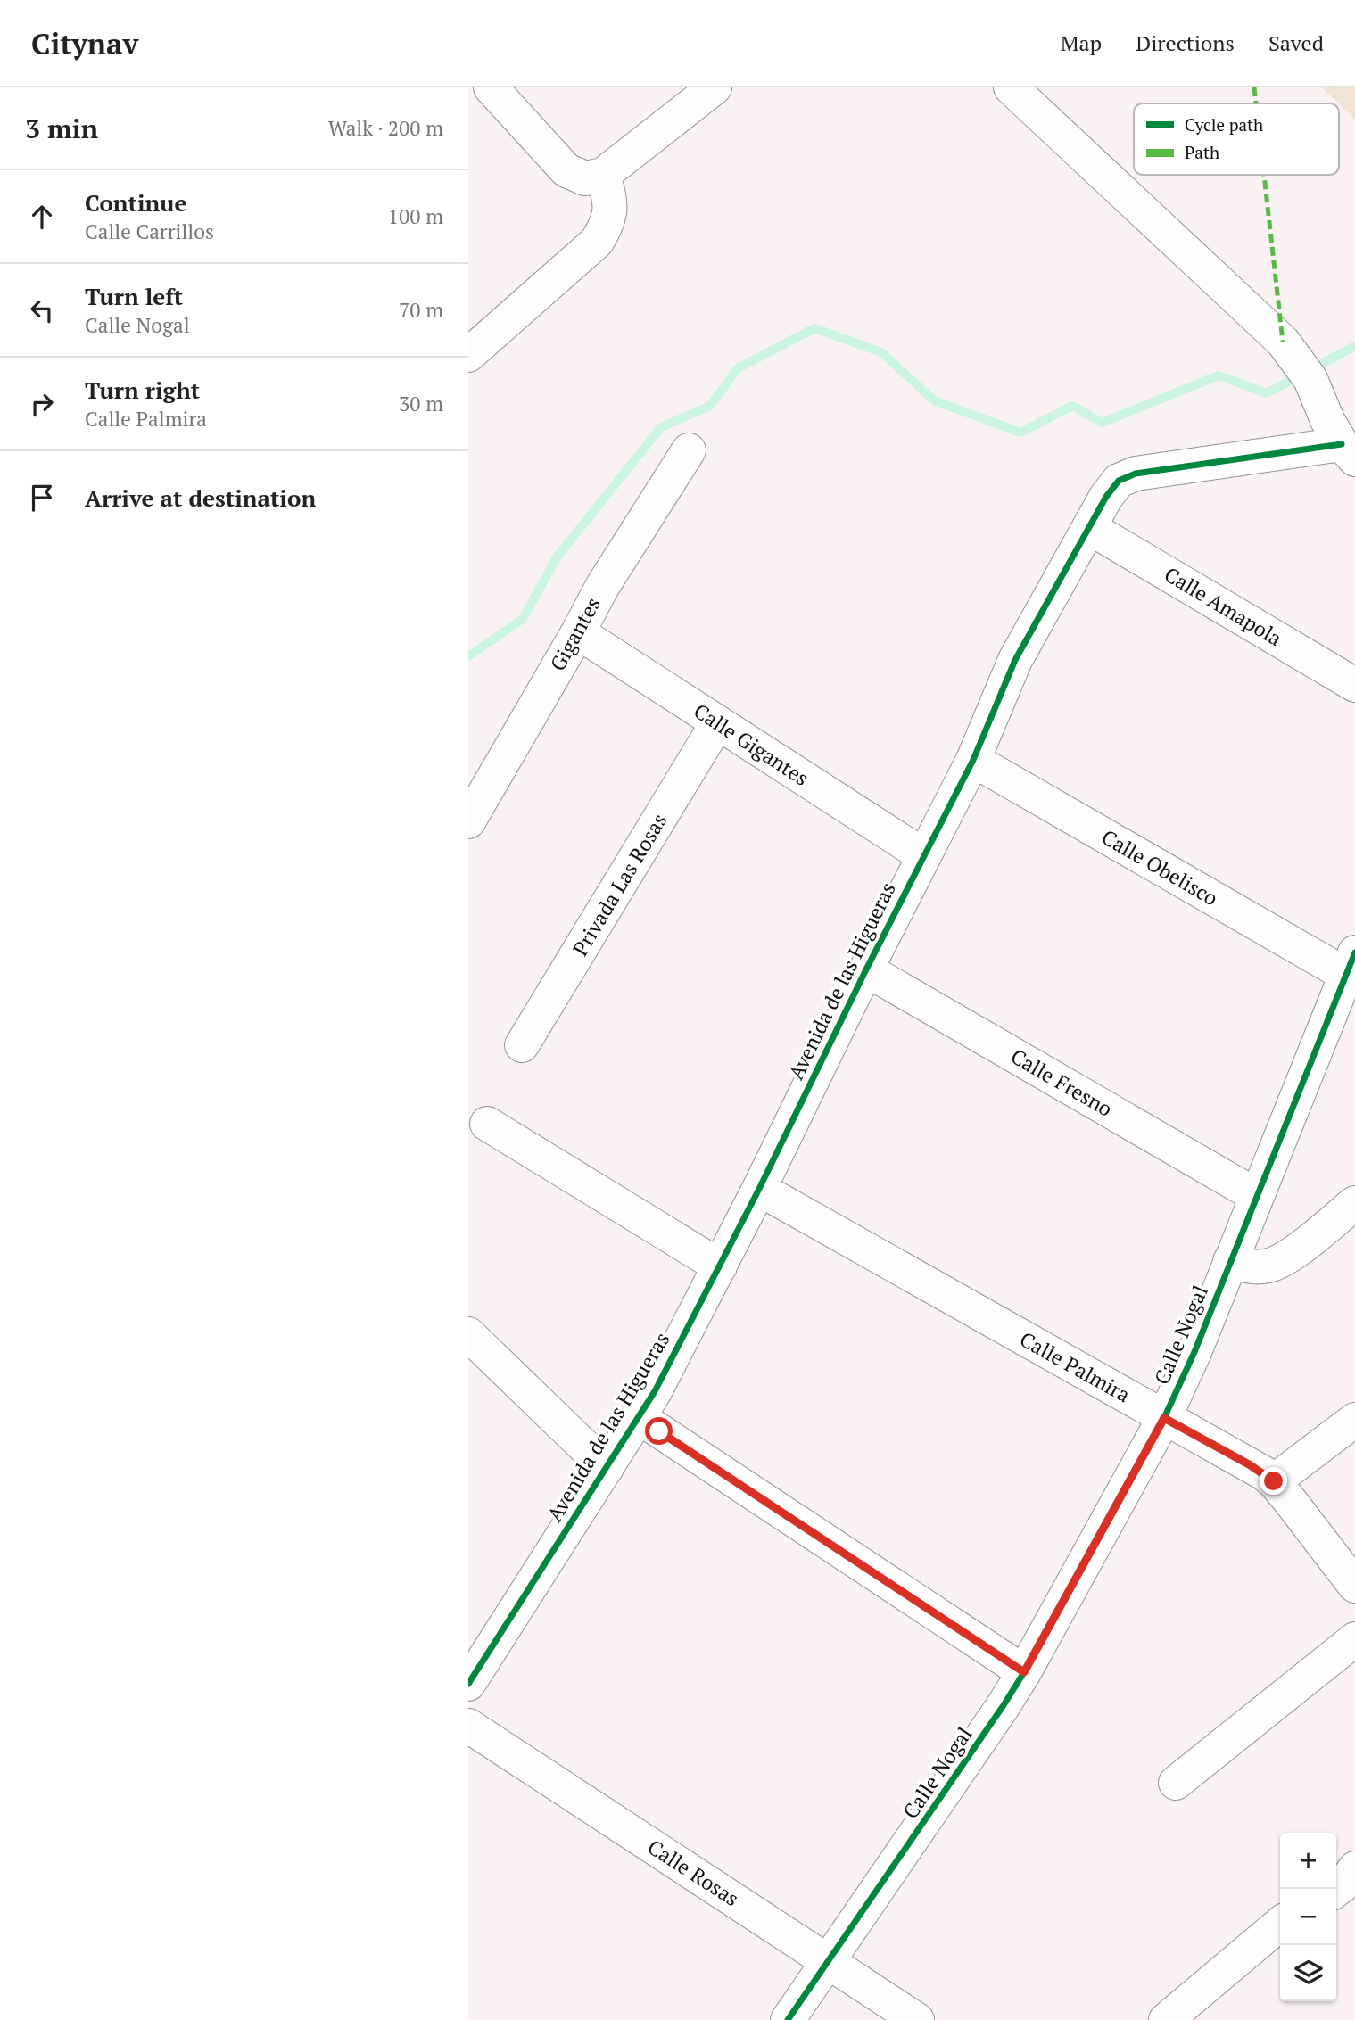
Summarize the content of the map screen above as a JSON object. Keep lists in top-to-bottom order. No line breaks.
{"streets":{"street":["Calle Amapola","Gigantes","Calle Gigantes","Calle Obelisco","Privada Las Rosas","Avenida de las Higueras","Calle Fresno","Calle Nogal","Calle Palmira","Calle Rosas"]},"crossings":[["Calle Amapola","Avenida de las Higueras"],["Gigantes","Calle Gigantes"],["Calle Gigantes","Privada Las Rosas"],["Calle Gigantes","Avenida de las Higueras"],["Calle Obelisco","Avenida de las Higueras"],["Calle Obelisco","Calle Nogal"],["Avenida de las Higueras","Calle Fresno"],["Avenida de las Higueras","Calle Palmira"],["Calle Fresno","Calle Nogal"],["Calle Nogal","Calle Palmira"],["Calle Nogal","Calle Rosas"]],"legend":["Cycle path","Path"],"page":{"header":"Citynav","nav":["Map","Directions","Saved"],"heading":["3 min","Walk · 200 m"],"list":[["Continue","Calle Carrillos","100 m"],["Turn left","Calle Nogal","70 m"],["Turn right","Calle Palmira","30 m"],"Arrive at destination"],"map_buttons":["+","−"]}}
